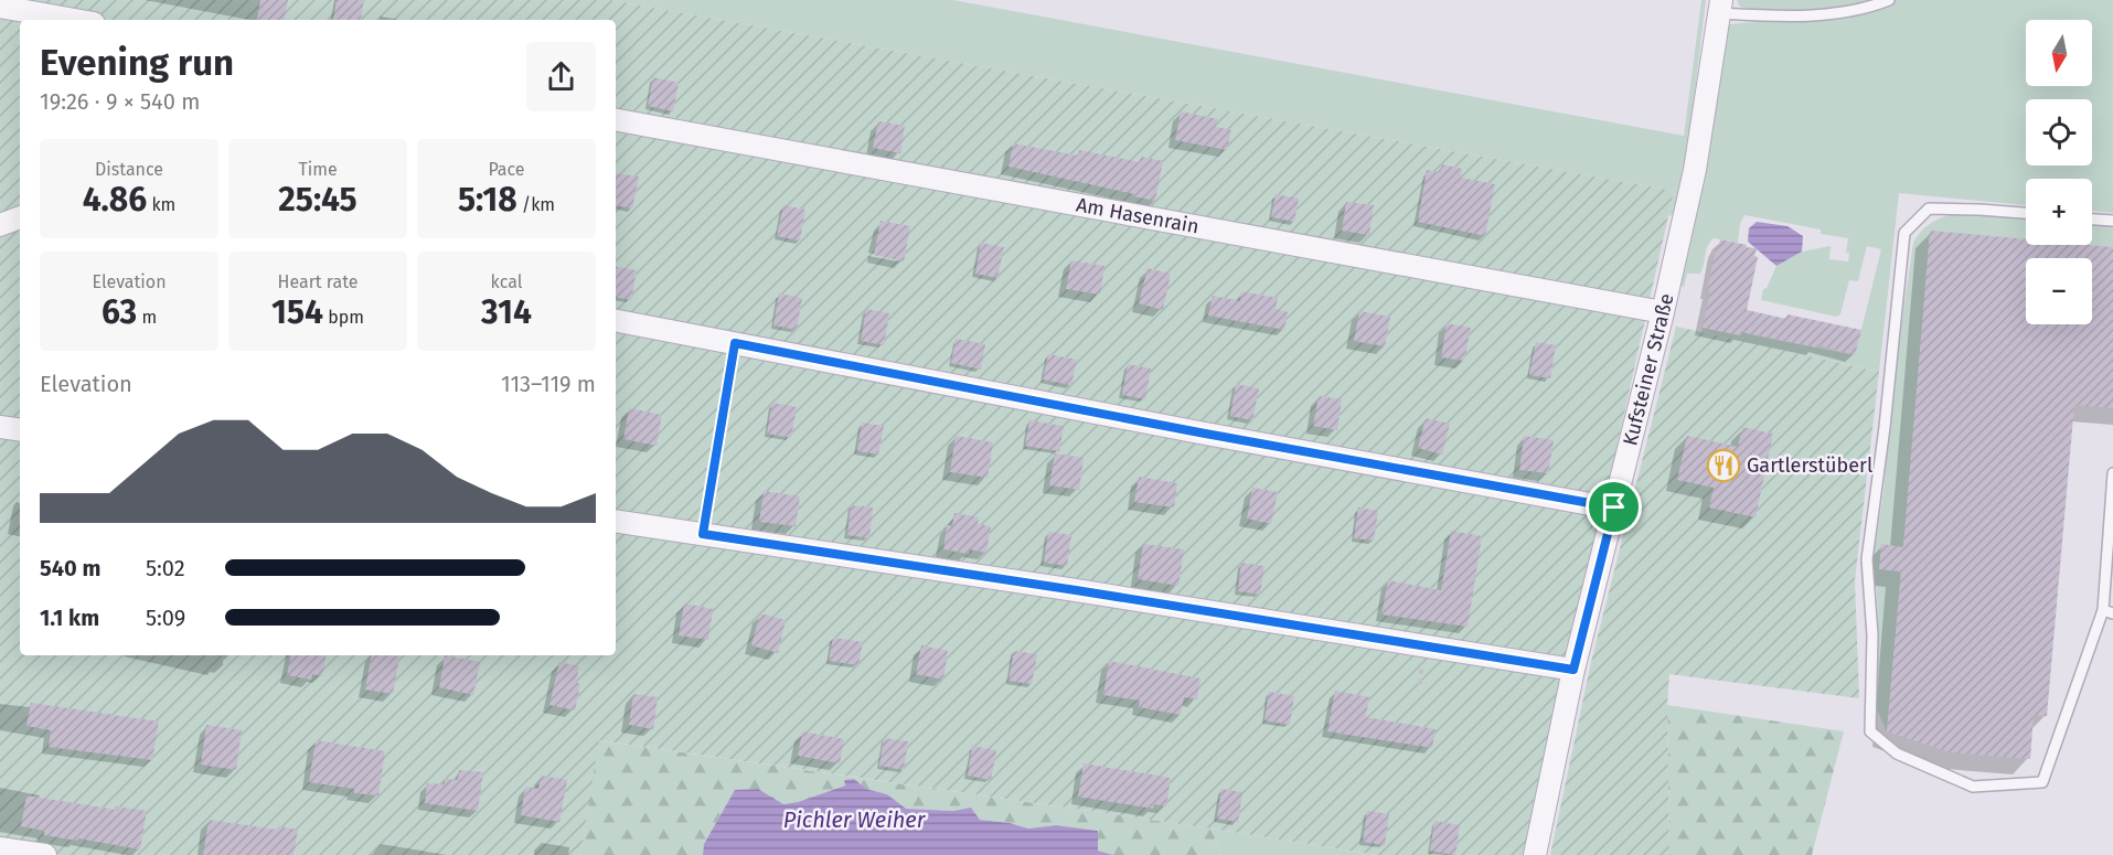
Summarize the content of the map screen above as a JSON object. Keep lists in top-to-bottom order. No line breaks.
{"streets":{"street":["Am Hasenrain","Kufsteiner Straße"]},"crossings":[["Am Hasenrain","Kufsteiner Straße"]],"water":["Pichler Weiher"],"places":{"restaurant":["Gartlerstüberl"]},"north":"bottom","page":{"map_buttons":["+","−"],"heading":["Evening run","19:26 · 9 × 540 m"],"stats":[["Distance","4.86 km"],["Time","25:45"],["Pace","5:18 /km"],["Elevation","63 m"],["Heart rate","154 bpm"],["kcal","314"]],"chart":["Elevation","113–119 m"],"list":[{"name":"540 m","note":"5:02"},{"name":"1.1 km","note":"5:09"}]}}
